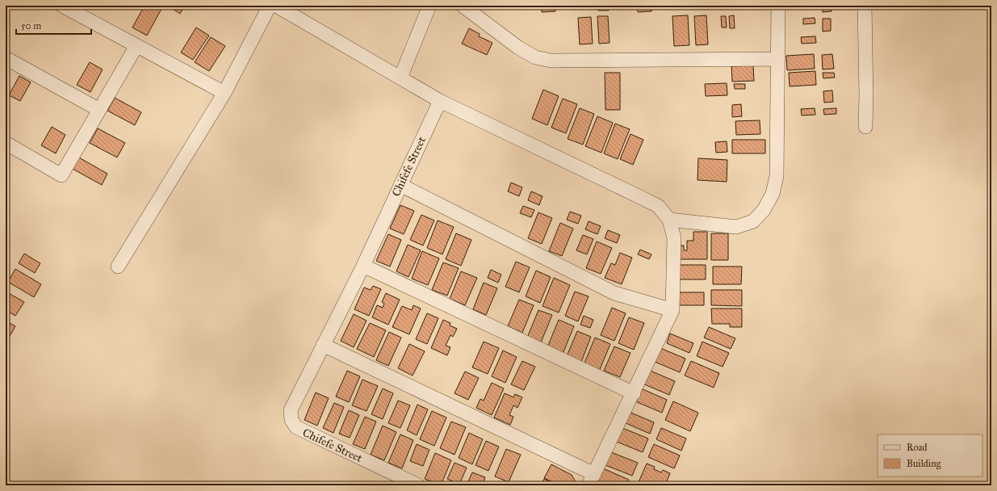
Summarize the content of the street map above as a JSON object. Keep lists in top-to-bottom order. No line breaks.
{"streets":{"street":["Chifefe Street"]},"legend":["Road","Building"],"scale_bar":"50 m"}
